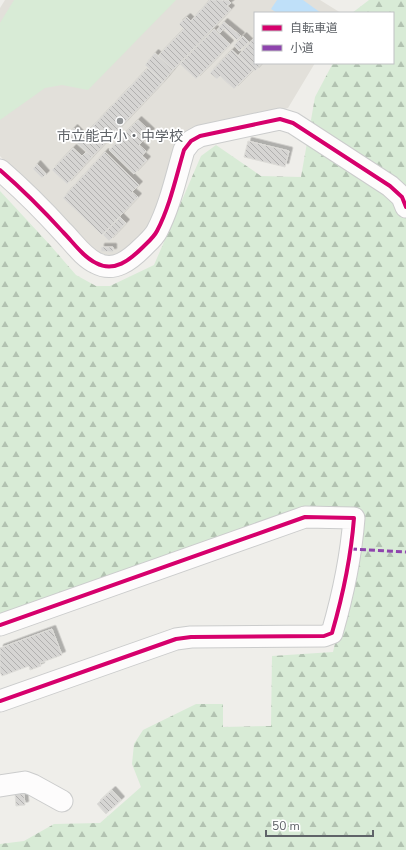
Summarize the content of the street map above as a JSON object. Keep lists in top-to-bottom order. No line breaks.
{"places":["市立能古小・中学校"],"legend":["自転車道","小道"],"scale_bar":"50 m"}
